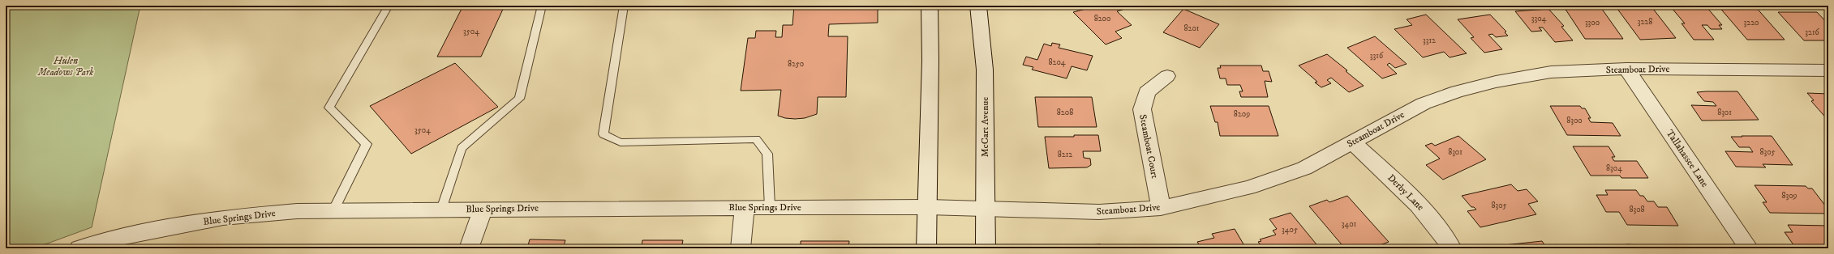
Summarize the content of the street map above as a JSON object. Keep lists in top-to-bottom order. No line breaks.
{"streets":{"street":["Steamboat Drive","McCart Avenue","Steamboat Court","Tallahassee Lane","Derby Lane","Blue Springs Drive"]},"crossings":[["Steamboat Drive","McCart Avenue"],["Steamboat Drive","Steamboat Court"],["Steamboat Drive","Tallahassee Lane"],["Steamboat Drive","Derby Lane"],["Steamboat Drive","Blue Springs Drive"]],"parks":["Hulen Meadows Park"],"house_numbers":["8200","3304","3228","3300","3220","8201","3504","3216","3312","3316","8204","8250","8208","8301","8209","8300","3504","8301","8305","8212","8304","8309","8305","8308","3401","3405"]}
